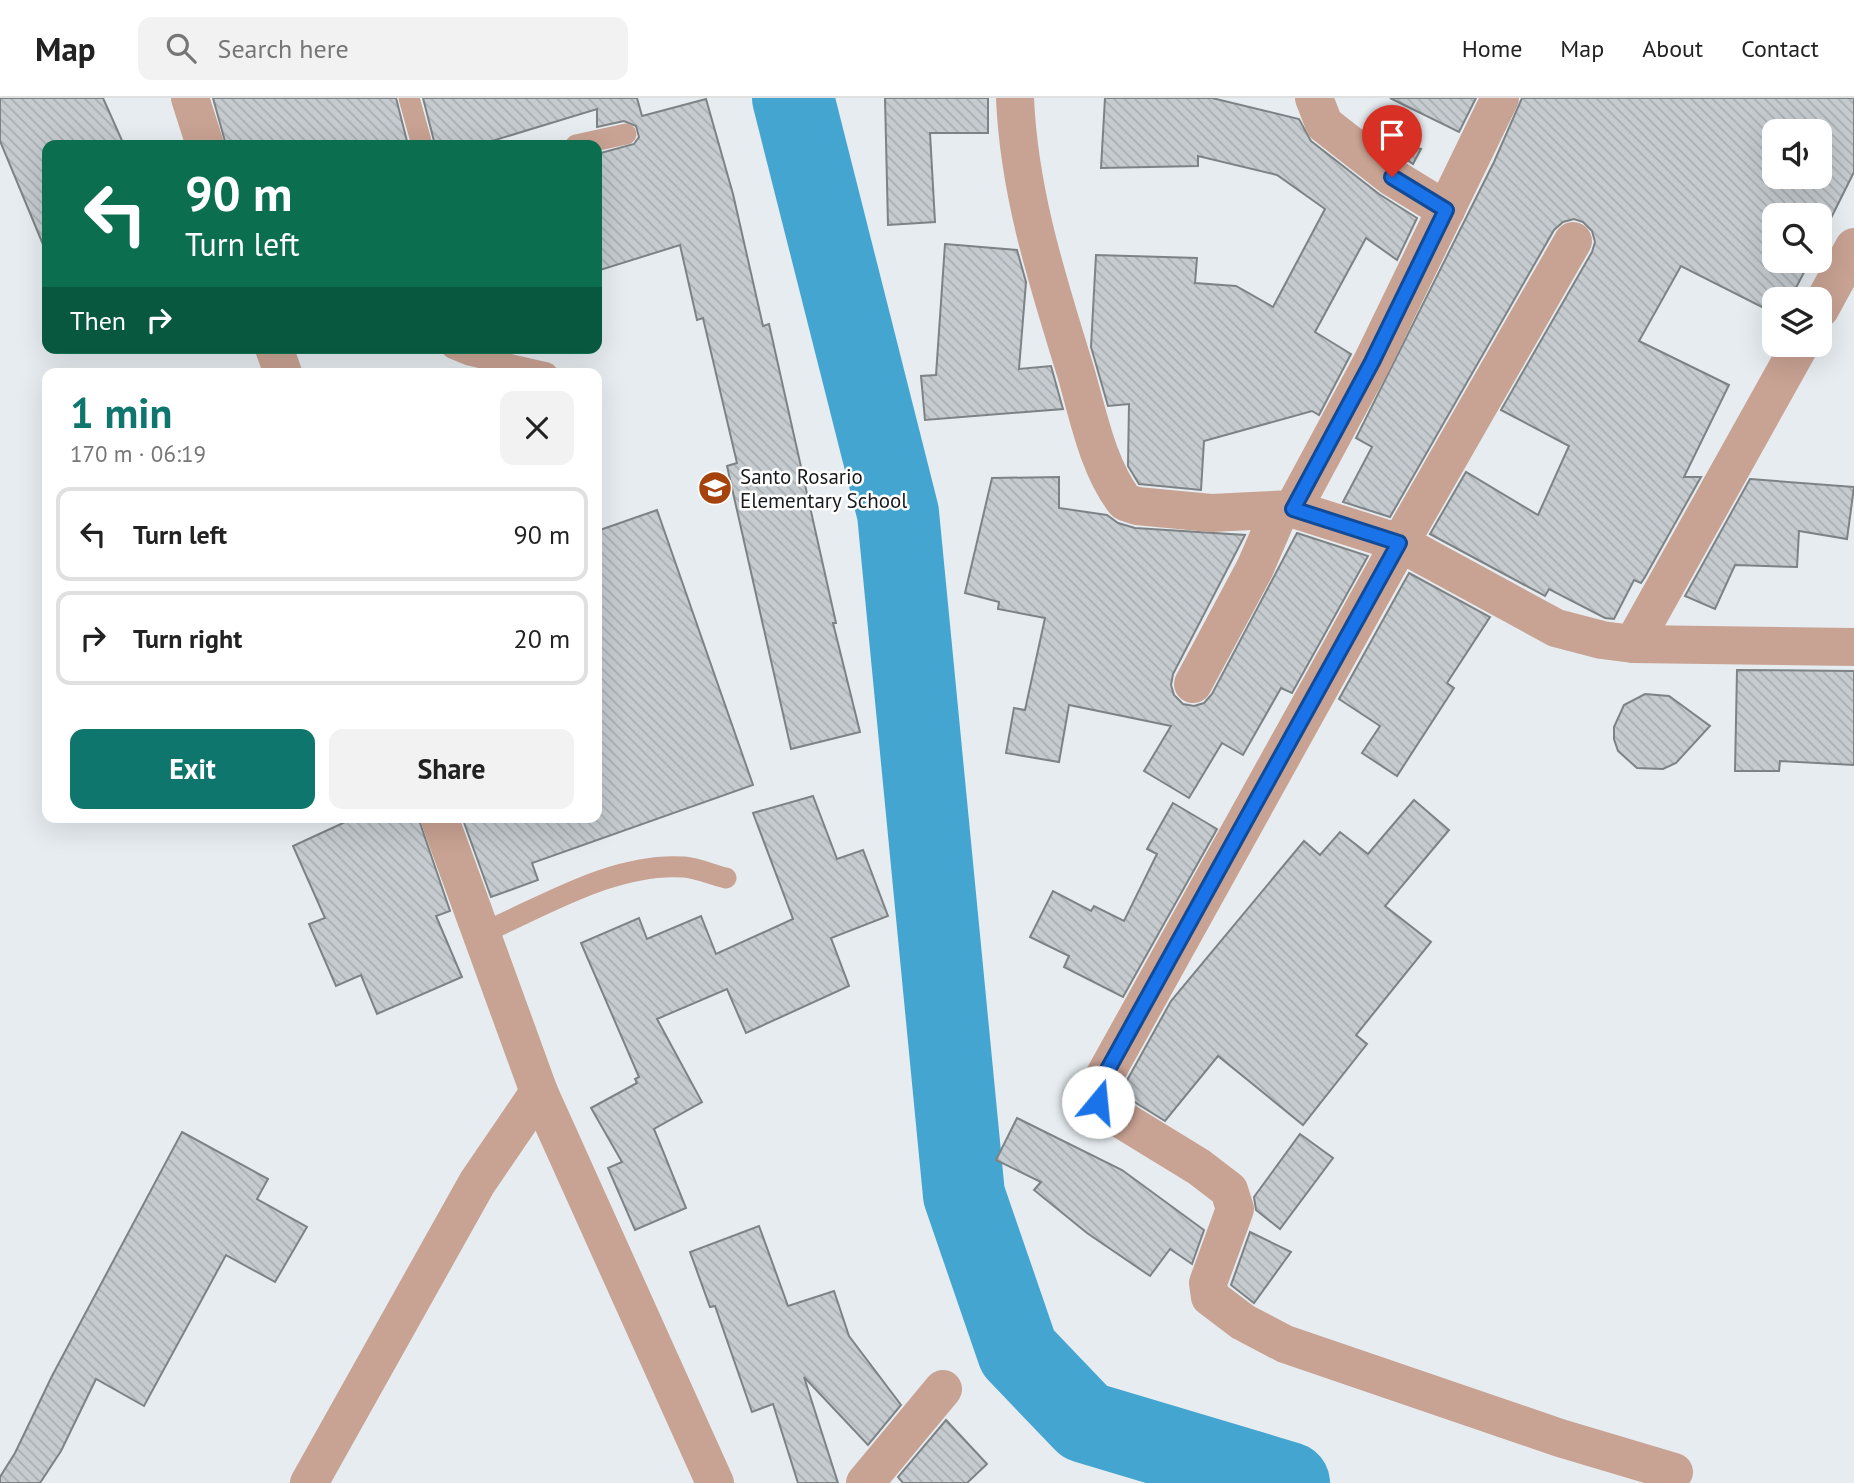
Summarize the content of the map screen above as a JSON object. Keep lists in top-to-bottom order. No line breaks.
{"places":{"school or university":["Santo Rosario Elementary School"]},"page":{"header":"Map","search":"Search here","nav":["Home","Map","About","Contact"],"turn":["90 m","Turn left"],"then":"Then","heading":["1 min","170 m · 06:19"],"list":[{"name":"Turn left","value":"90 m"},{"name":"Turn right","value":"20 m"}],"buttons":["Exit","Share"]}}
